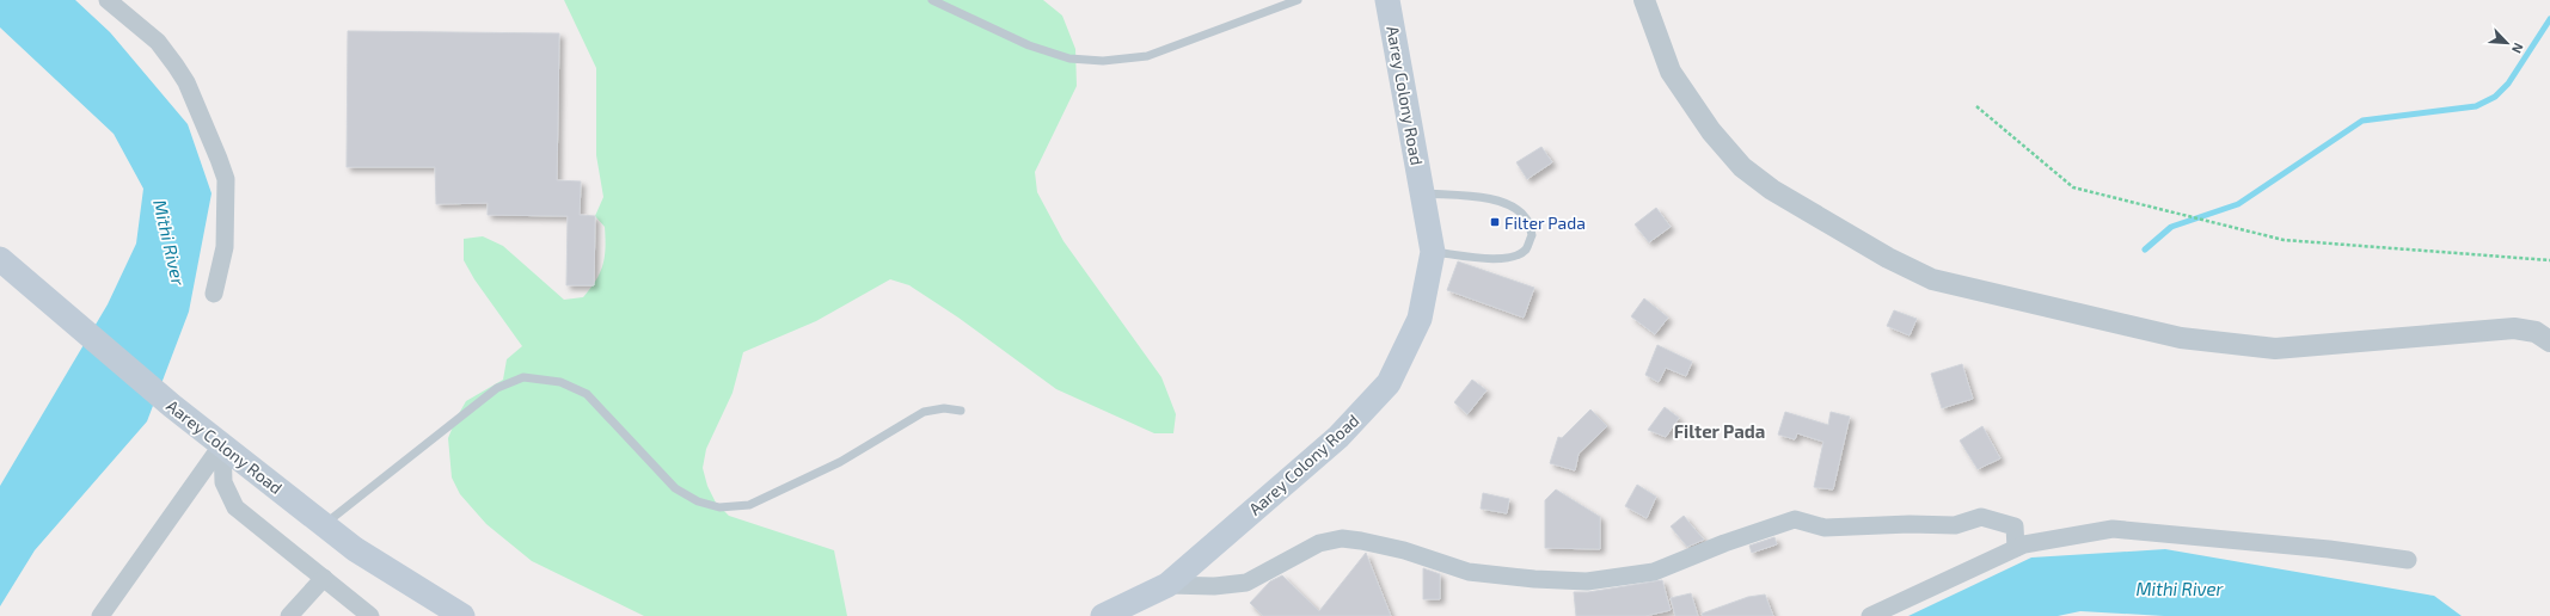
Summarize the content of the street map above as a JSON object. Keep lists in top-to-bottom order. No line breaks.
{"streets":{"main road":["Aarey Colony Road"]},"districts":["Filter Pada"],"water":["Mithi River"],"places":{"transit":["Filter Pada"]},"north":"bottom right"}
